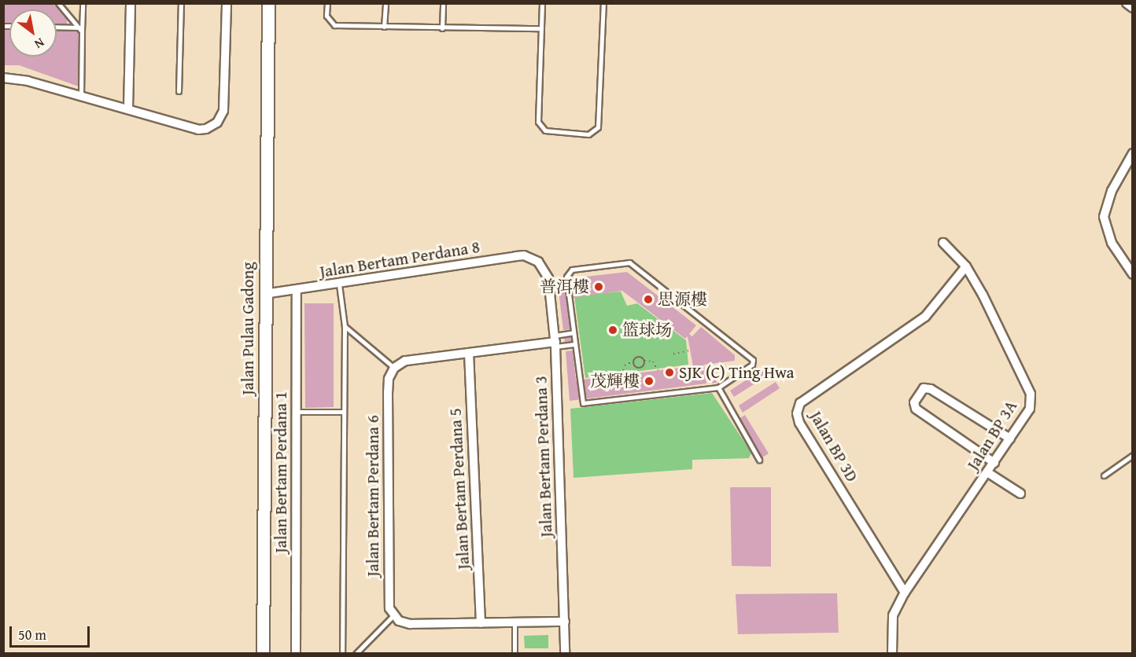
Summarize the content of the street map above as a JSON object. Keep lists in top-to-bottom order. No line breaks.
{"streets":{"main road":["Jalan Pulau Gadong"],"street":["Jalan Bertam Perdana 8","Jalan BP 3A","Jalan BP 3D","Jalan Bertam Perdana 3","Jalan Bertam Perdana 1","Jalan Bertam Perdana 5","Jalan Bertam Perdana 6"]},"crossings":[["Jalan Bertam Perdana 8","Jalan Pulau Gadong"],["Jalan Bertam Perdana 8","Jalan Bertam Perdana 3"],["Jalan Bertam Perdana 8","Jalan Bertam Perdana 1"],["Jalan BP 3A","Jalan BP 3D"]],"places":["普洱樓","思源樓","篮球场","SJK (C) Ting Hwa","茂輝樓"],"scale_bar":"50 m","north":"bottom right"}
